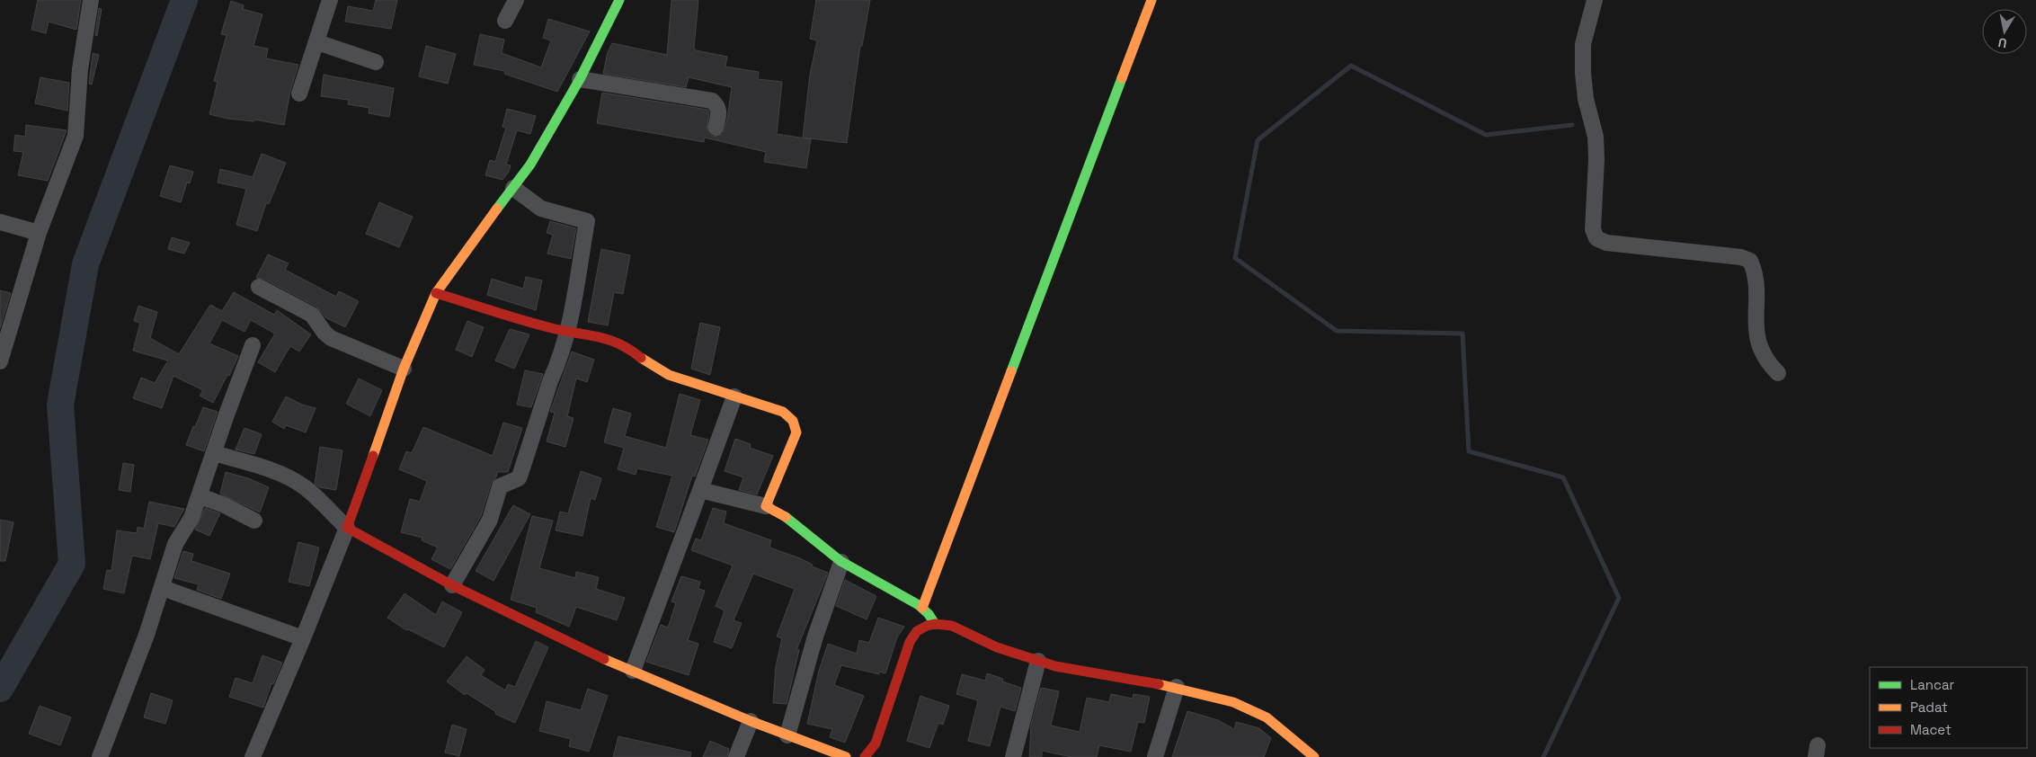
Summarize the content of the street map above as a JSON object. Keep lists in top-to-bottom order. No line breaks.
{"legend":["Lancar","Padat","Macet"],"north":"bottom"}
